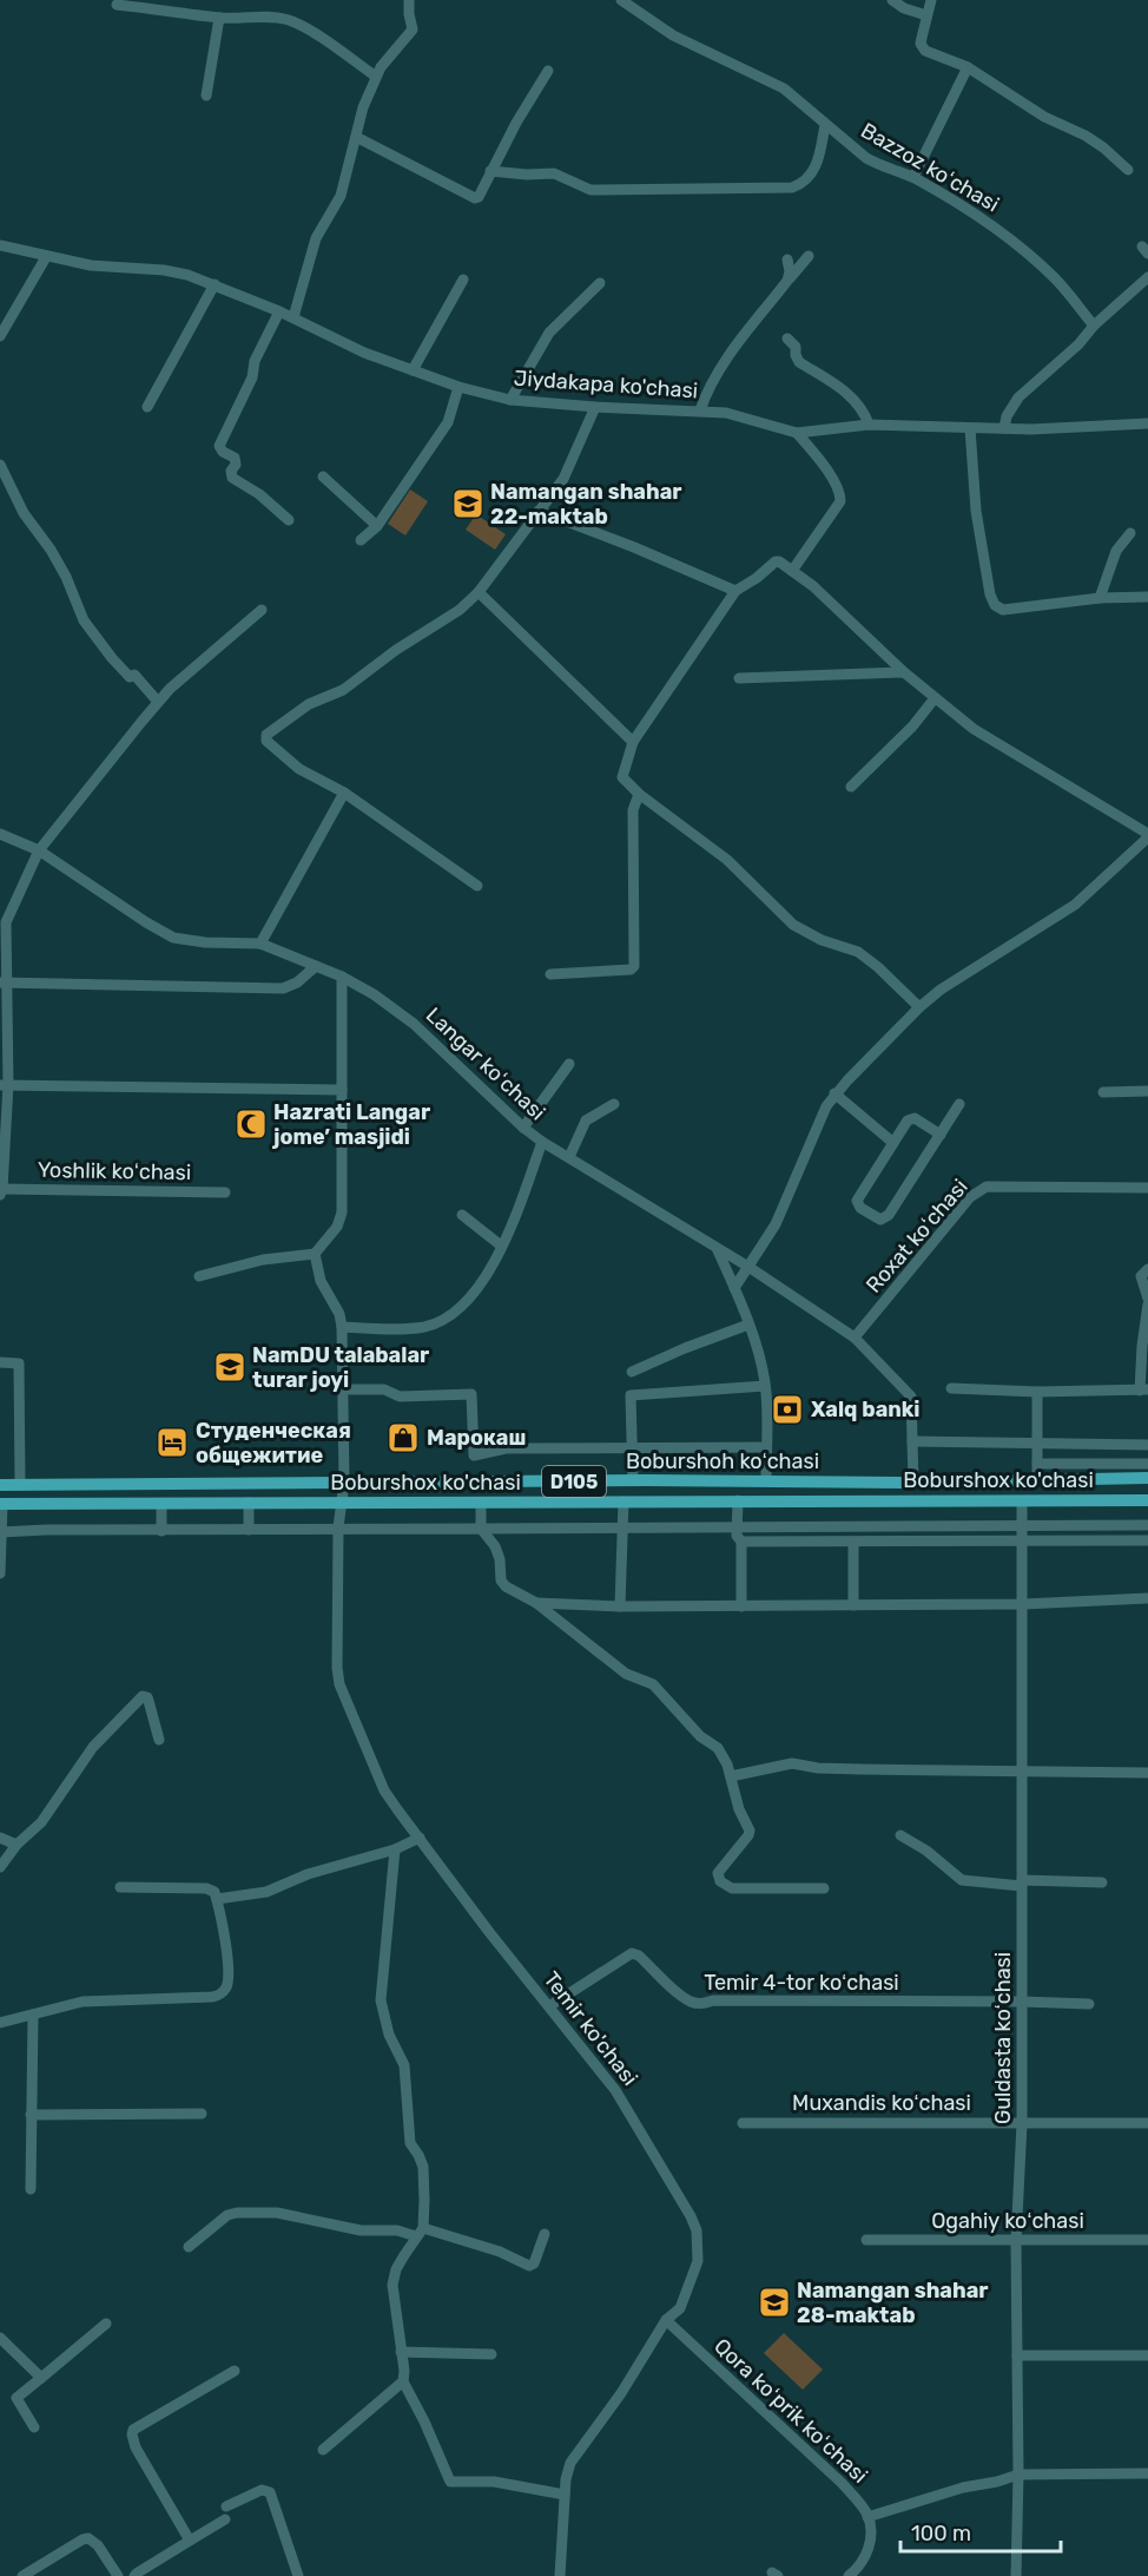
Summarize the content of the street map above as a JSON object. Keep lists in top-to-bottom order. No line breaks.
{"streets":{"main road":["Boburshoh koʻchasi","Boburshox ko'chasi","D105"],"street":["Bazzoz koʻchasi","Jiydakapa ko'chasi","Langar koʻchasi","Yoshlik koʻchasi","Roxat koʻchasi","Temir 4-tor koʻchasi","Temir ko'chasi","Guldasta koʻchasi","Muxandis koʻchasi","Ogahiy koʻchasi","Qora koʻprik koʻchasi"]},"crossings":[["Langar koʻchasi","Roxat koʻchasi"],["Langar koʻchasi","Boburshoh koʻchasi"],["Boburshoh koʻchasi","Temir ko'chasi"],["Boburshox ko'chasi","Temir ko'chasi"],["Boburshox ko'chasi","Guldasta koʻchasi"],["Temir 4-tor koʻchasi","Temir ko'chasi"],["Temir 4-tor koʻchasi","Guldasta koʻchasi"],["Temir ko'chasi","Qora koʻprik koʻchasi"],["Guldasta koʻchasi","Muxandis koʻchasi"],["Guldasta koʻchasi","Ogahiy koʻchasi"]],"places":{"school or university":["Namangan shahar 22-maktab","NamDU talabalar turar joyi","Namangan shahar 28-maktab"],"mosque":["Hazrati Langar jome’ masjidi"],"bank":["Xalq banki"],"shop":["Марокаш"],"hotel":["Студенческая общежитие"]},"scale_bar":"100 m"}
